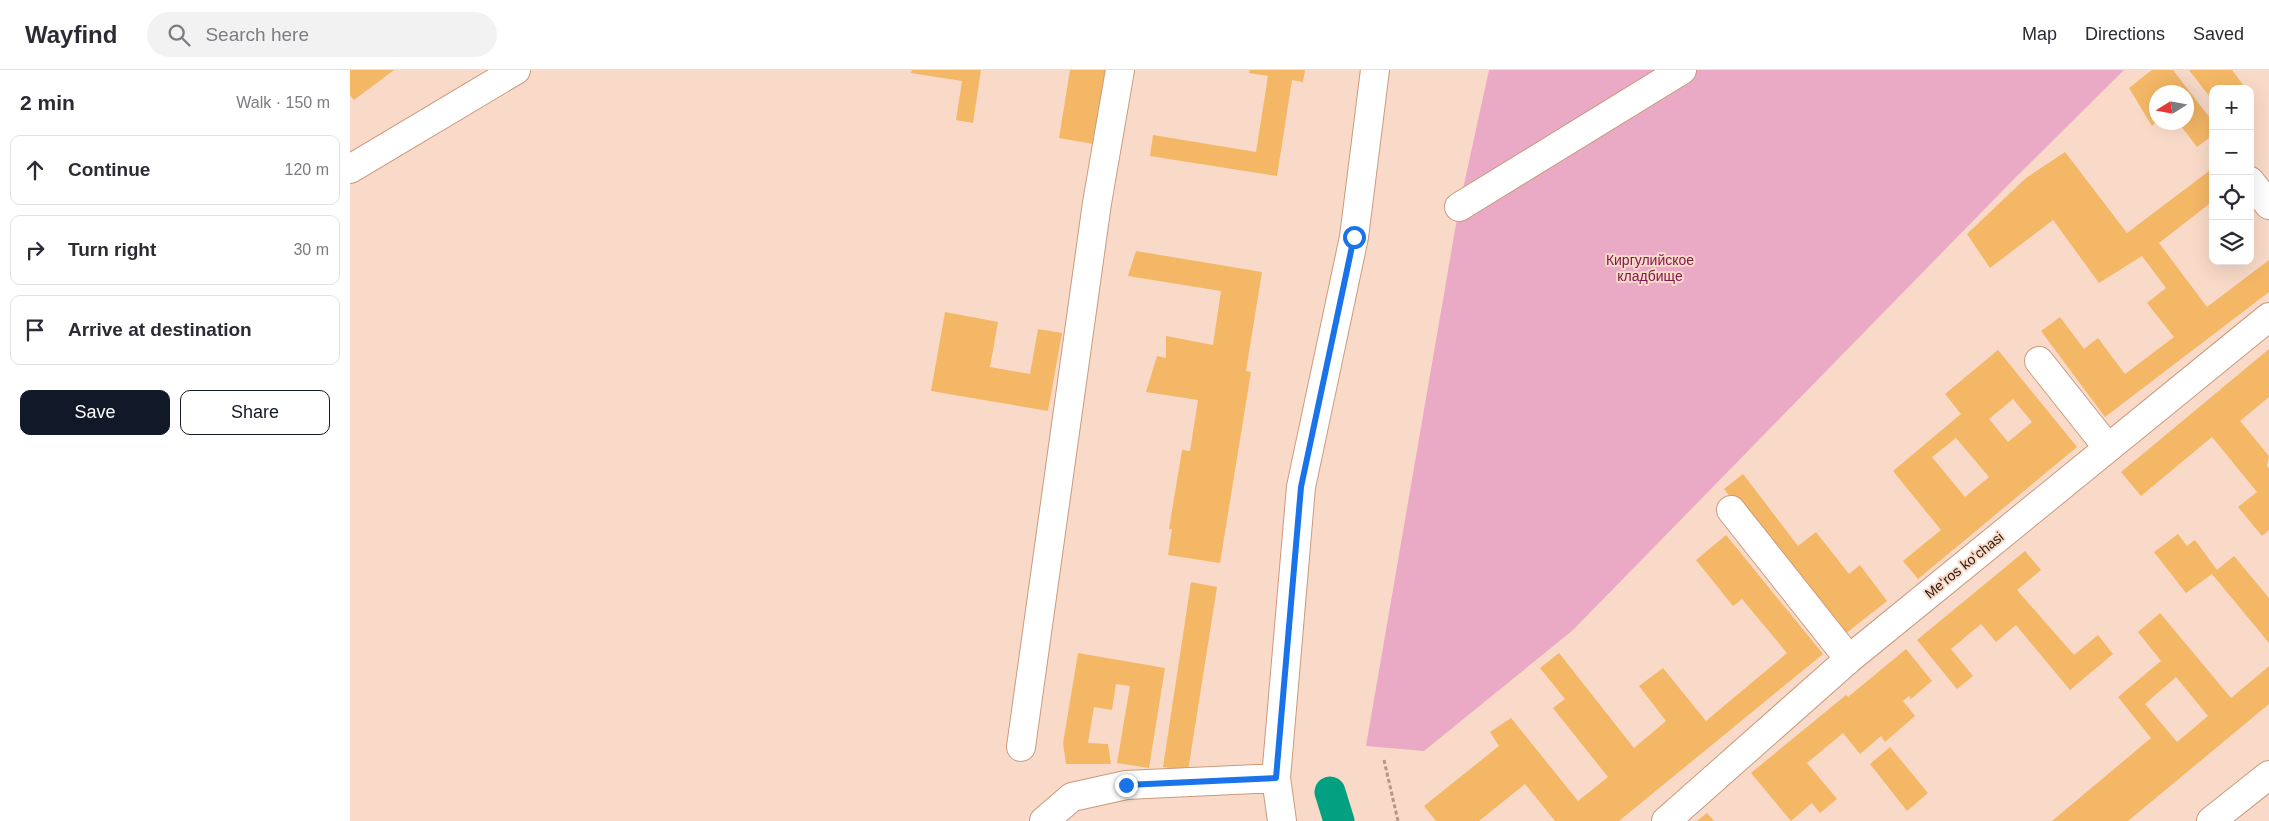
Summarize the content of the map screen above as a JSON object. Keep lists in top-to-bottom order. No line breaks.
{"streets":{"street":["Meʻros koʻchasi"]},"parks":["Киргулийское кладбище"],"north":"left","page":{"header":"Wayfind","search":"Search here","nav":["Map","Directions","Saved"],"heading":["2 min","Walk · 150 m"],"map_buttons":["+","−"],"list":[["Continue","120 m"],["Turn right","30 m"],"Arrive at destination"],"buttons":["Save","Share"]}}
